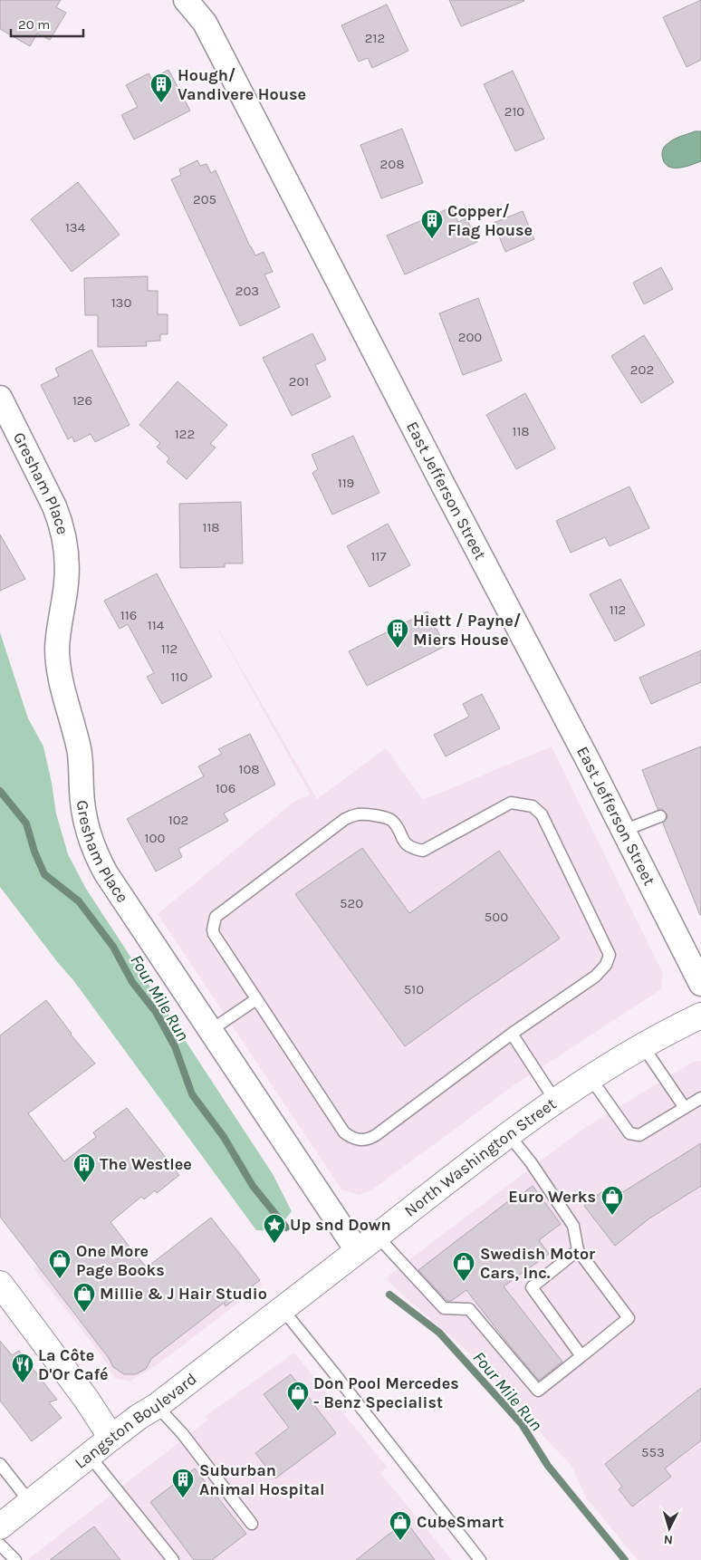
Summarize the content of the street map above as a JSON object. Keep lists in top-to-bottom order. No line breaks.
{"streets":{"main road":["North Washington Street","Langston Boulevard"],"street":["Gresham Place","East Jefferson Street"]},"crossings":[["Gresham Place","North Washington Street"],["North Washington Street","Langston Boulevard"]],"water":["Four Mile Run"],"places":{"building":["Hough/ Vandivere House","Copper/ Flag House","Hiett / Payne/ Miers House","The Westlee","Suburban Animal Hospital"],"shop":["Euro Werks","One More Page Books","Swedish Motor Cars, Inc.","Millie & J Hair Studio","Don Pool Mercedes - Benz Specialist","CubeSmart"],"place":["Up snd Down"],"restaurant":["La Côte D'Or Café"]},"house_numbers":["212","210","208","205","134","203","130","200","202","201","126","118","122","119","118","117","112","116","114","112","110","108","106","102","100","520","500","510","553"],"scale_bar":"20 m","north":"bottom"}
